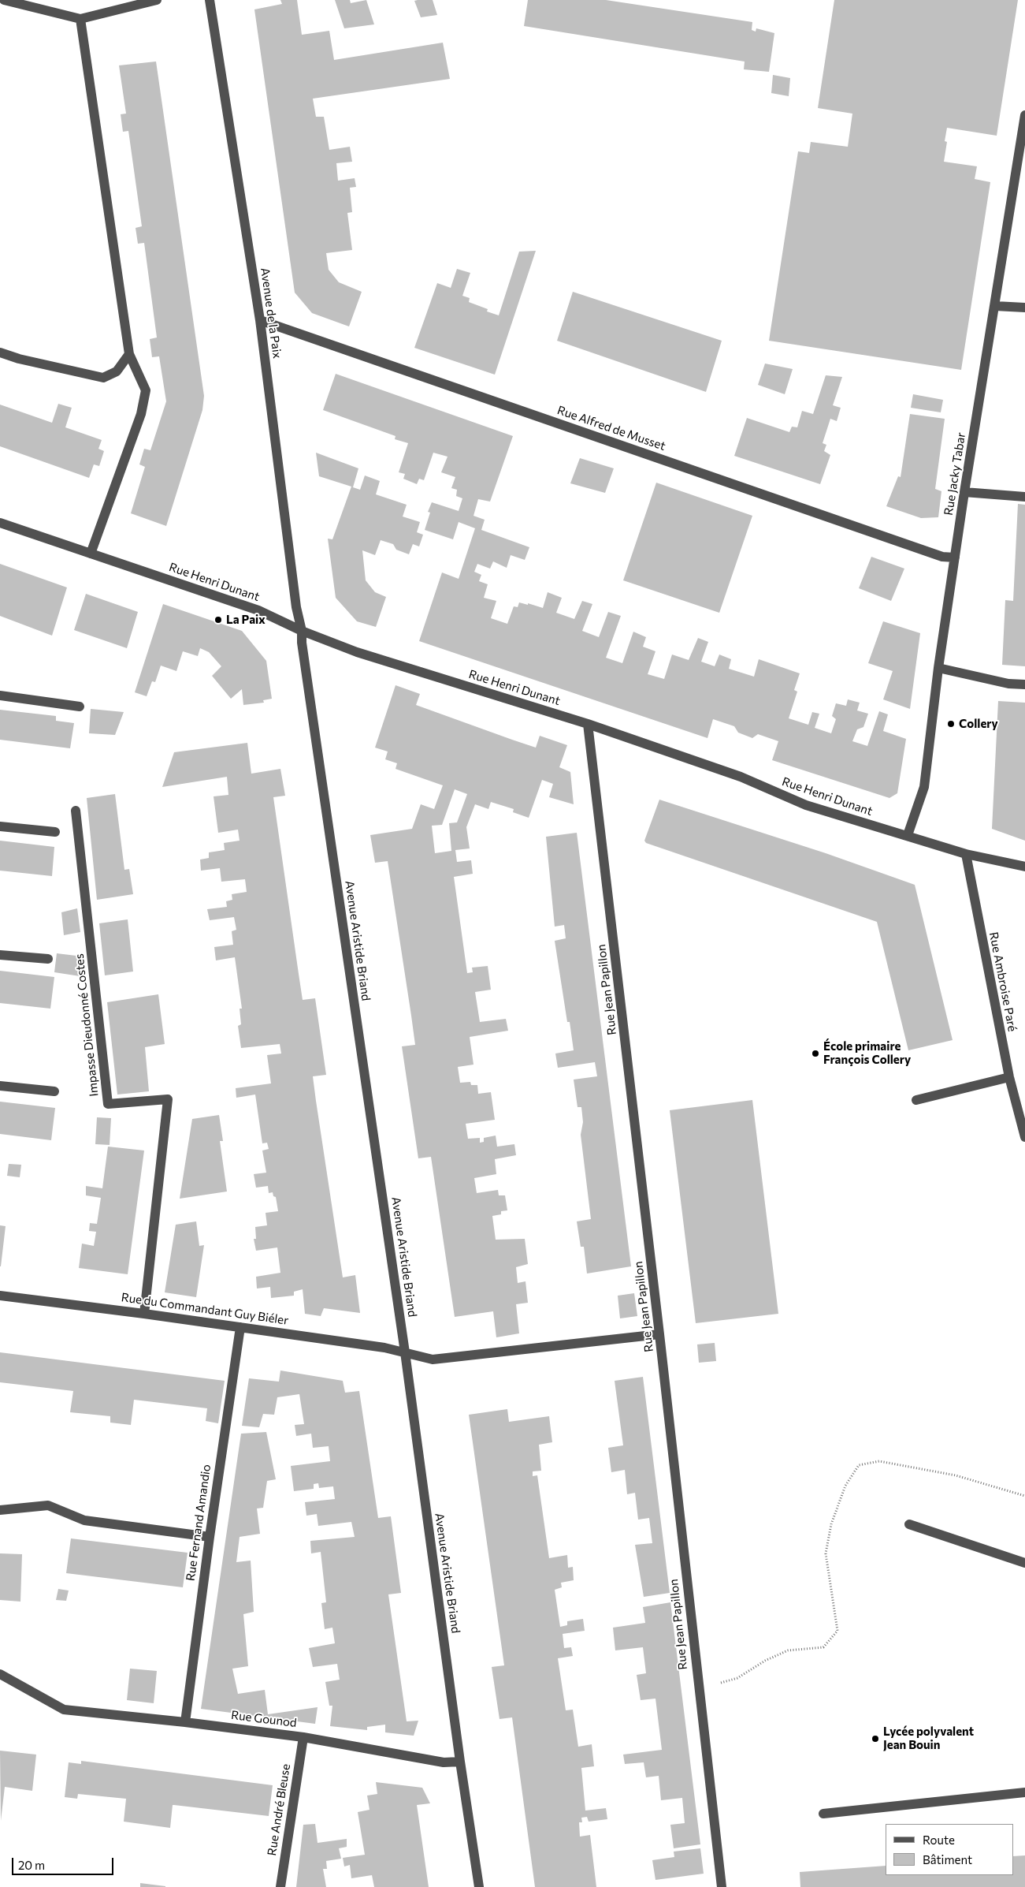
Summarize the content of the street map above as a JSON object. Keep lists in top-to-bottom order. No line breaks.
{"streets":{"street":["Avenue de la Paix","Rue Alfred de Musset","Rue Jacky Tabar","Rue Henri Dunant","Avenue Aristide Briand","Rue Ambroise Paré","Rue Jean Papillon","Impasse Dieudonné Costes","Rue du Commandant Guy Biéler","Rue Fernand Amandio","Rue Gounod","Rue André Bleuse"]},"crossings":[["Avenue de la Paix","Rue Alfred de Musset"],["Avenue de la Paix","Rue Henri Dunant"],["Avenue de la Paix","Avenue Aristide Briand"],["Rue Alfred de Musset","Rue Jacky Tabar"],["Rue Jacky Tabar","Rue Henri Dunant"],["Rue Henri Dunant","Avenue Aristide Briand"],["Rue Henri Dunant","Rue Ambroise Paré"],["Rue Henri Dunant","Rue Jean Papillon"],["Avenue Aristide Briand","Rue du Commandant Guy Biéler"],["Avenue Aristide Briand","Rue Gounod"],["Rue Jean Papillon","Rue du Commandant Guy Biéler"],["Impasse Dieudonné Costes","Rue du Commandant Guy Biéler"],["Rue du Commandant Guy Biéler","Rue Fernand Amandio"],["Rue Fernand Amandio","Rue Gounod"],["Rue Gounod","Rue André Bleuse"]],"places":["La Paix","Collery","École primaire François Collery","Lycée polyvalent Jean Bouin"],"legend":["Route","Bâtiment"],"scale_bar":"20 m"}
